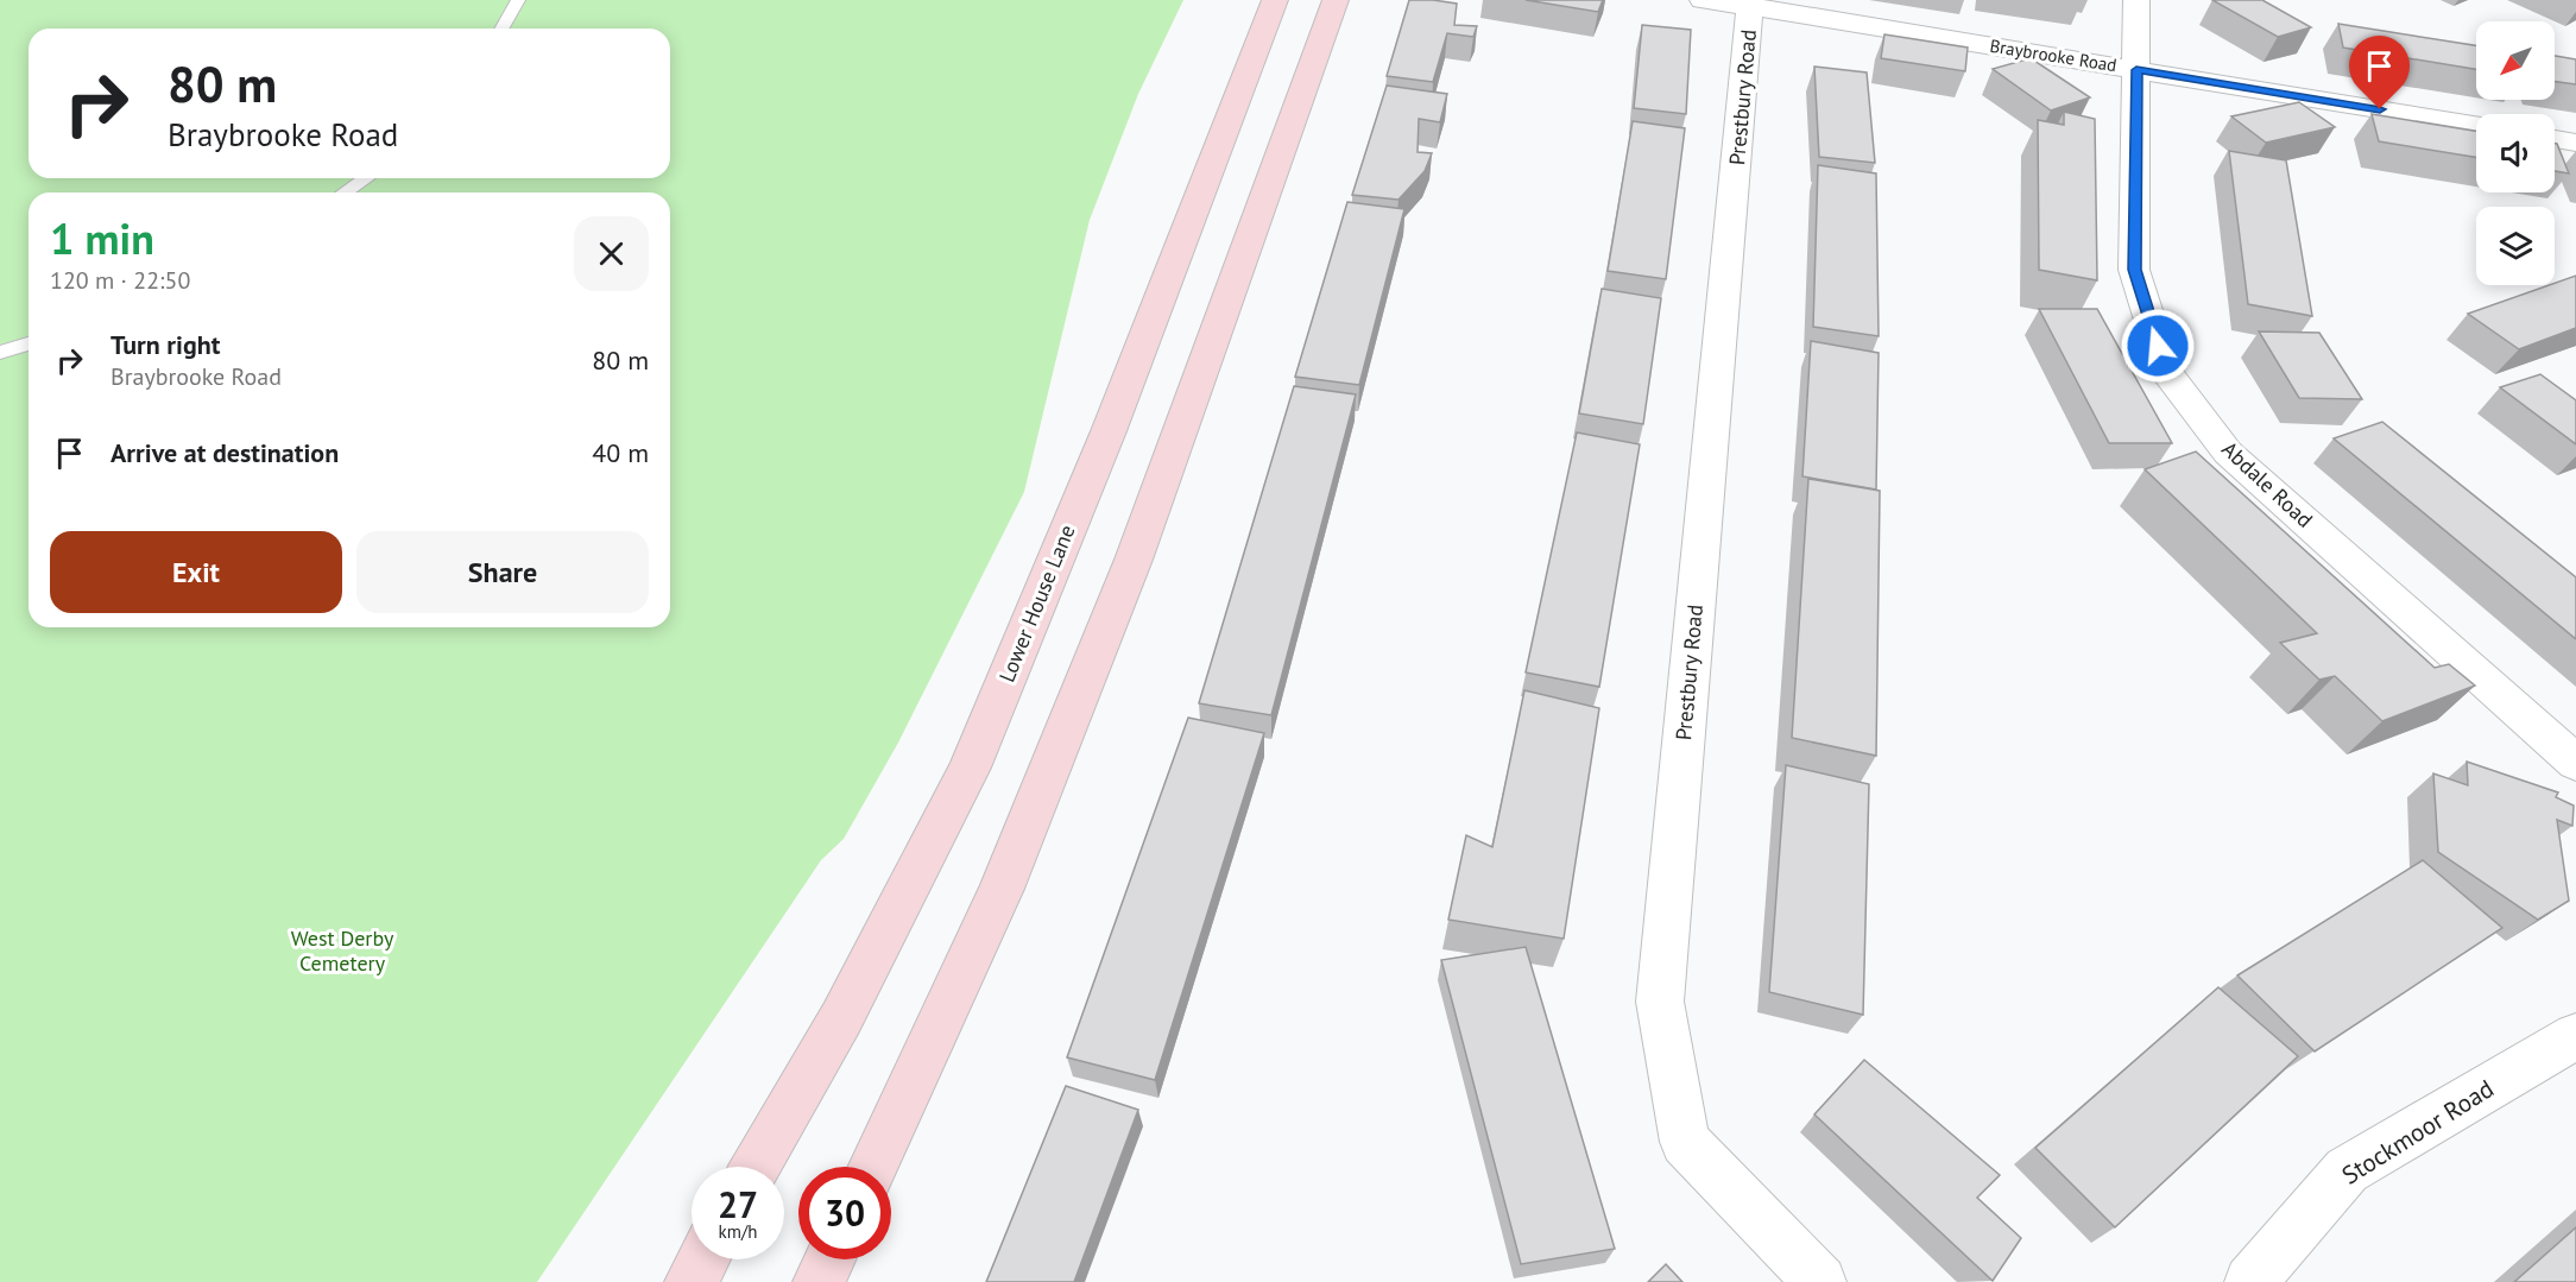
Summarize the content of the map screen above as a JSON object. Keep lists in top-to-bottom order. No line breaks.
{"streets":{"street":["Braybrooke Road","Prestbury Road","Abdale Road","Lower House Lane","Stockmoor Road"]},"crossings":[["Braybrooke Road","Prestbury Road"],["Braybrooke Road","Abdale Road"]],"parks":["West Derby Cemetery"],"north":"bottom left","page":{"turn":["80 m","Braybrooke Road"],"heading":["1 min","120 m · 22:50"],"list":[{"name":"Turn right","note":"Braybrooke Road","value":"80 m"},{"name":"Arrive at destination","value":"40 m"}],"buttons":["Exit","Share"],"speed":"27 km/h","limit":"30"}}
